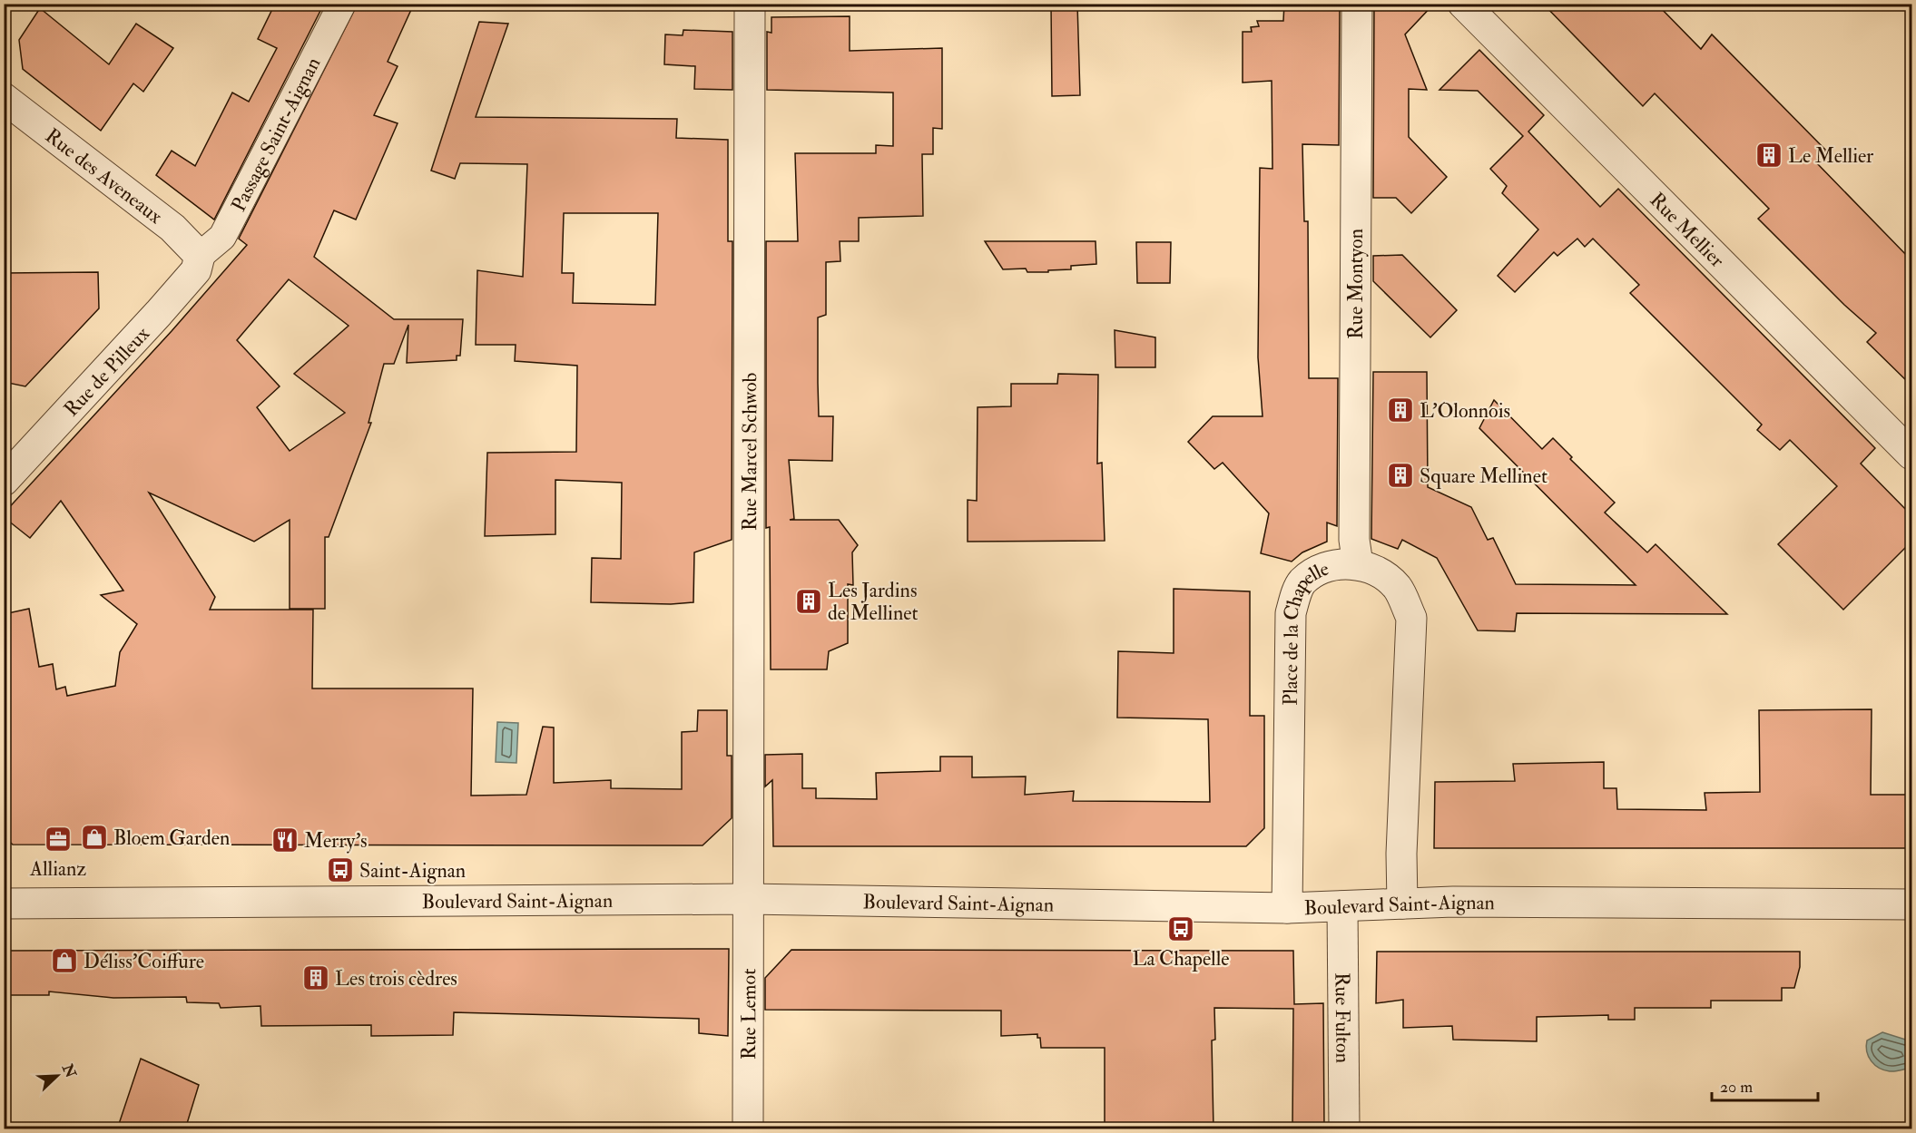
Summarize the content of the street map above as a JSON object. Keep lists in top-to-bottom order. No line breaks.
{"streets":{"street":["Passage Saint-Aignan","Rue des Aveneaux","Rue Mellier","Rue Montyon","Rue de Pilleux","Rue Marcel Schwob","Place de la Chapelle","Boulevard Saint-Aignan","Rue Lemot","Rue Fulton"]},"crossings":[["Passage Saint-Aignan","Rue des Aveneaux"],["Passage Saint-Aignan","Rue de Pilleux"],["Rue des Aveneaux","Rue de Pilleux"],["Rue Montyon","Place de la Chapelle"],["Rue Marcel Schwob","Boulevard Saint-Aignan"],["Rue Marcel Schwob","Rue Lemot"],["Place de la Chapelle","Boulevard Saint-Aignan"],["Boulevard Saint-Aignan","Rue Lemot"],["Boulevard Saint-Aignan","Rue Fulton"]],"places":{"building":["Le Mellier","L'Olonnois","Square Mellinet","Les Jardins de Mellinet","Les trois cèdres"],"shop":["Bloem Garden","Déliss'Coiffure"],"office":["Allianz"],"restaurant":["Merry's"],"bus stop":["Saint-Aignan","La Chapelle"]},"scale_bar":"20 m","north":"top right"}
